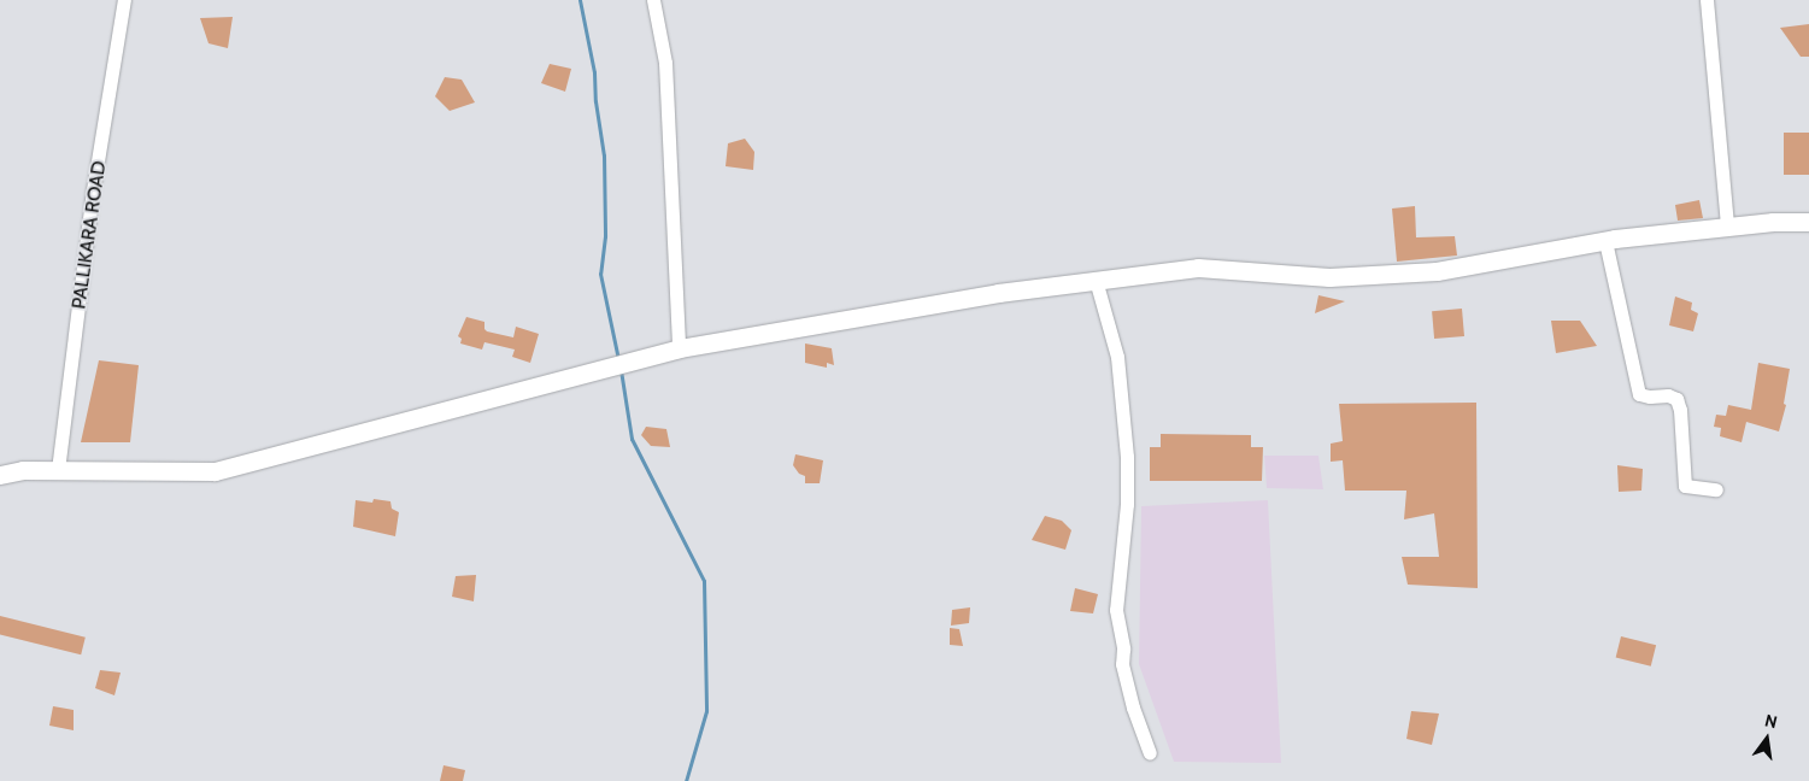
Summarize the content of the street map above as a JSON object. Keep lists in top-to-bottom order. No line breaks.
{"streets":{"street":["PALLIKARA ROAD"]},"north":"top"}
